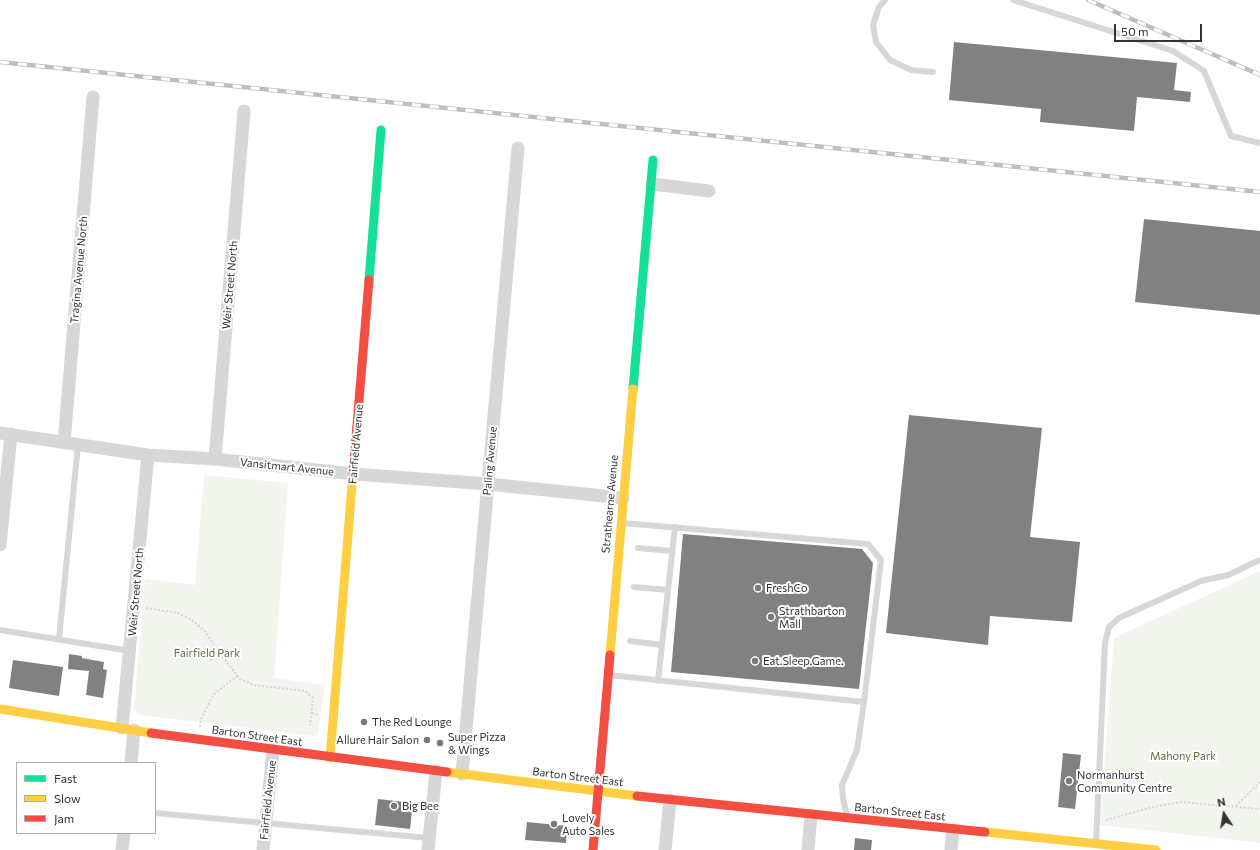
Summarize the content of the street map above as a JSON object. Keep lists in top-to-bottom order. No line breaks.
{"streets":{"street":["Tragina Avenue North","Weir Street North","Fairfield Avenue","Paling Avenue","Vansitmart Avenue","Strathearne Avenue","Barton Street East"]},"crossings":[["Tragina Avenue North","Vansitmart Avenue"],["Weir Street North","Vansitmart Avenue"],["Weir Street North","Barton Street East"],["Fairfield Avenue","Vansitmart Avenue"],["Fairfield Avenue","Barton Street East"],["Paling Avenue","Vansitmart Avenue"],["Paling Avenue","Barton Street East"],["Vansitmart Avenue","Strathearne Avenue"],["Strathearne Avenue","Barton Street East"]],"parks":["Fairfield Park","Mahony Park"],"places":["FreshCo","Strathbarton Mall","Eat.Sleep.Game.","The Red Lounge","Allure Hair Salon","Super Pizza & Wings","Normanhurst Community Centre","Big Bee","Lovely Auto Sales"],"legend":["Fast","Slow","Jam"],"scale_bar":"50 m","north":"top"}
